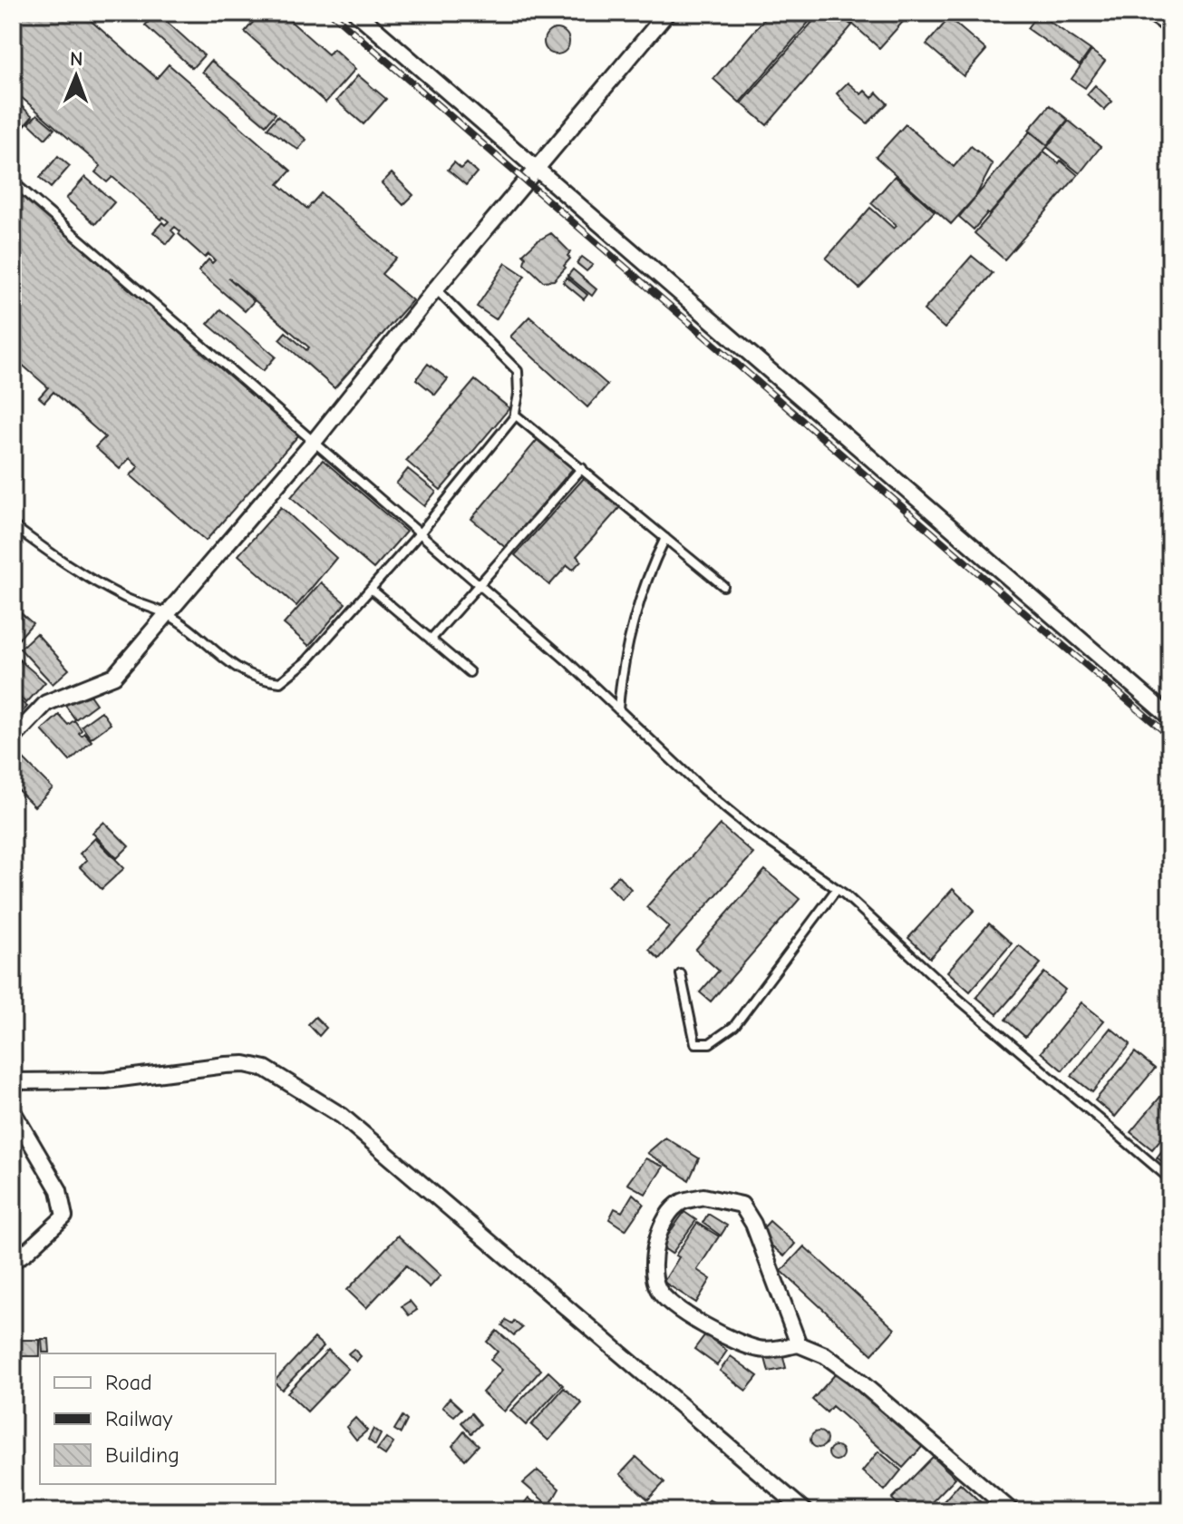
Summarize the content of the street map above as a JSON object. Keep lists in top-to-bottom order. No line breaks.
{"legend":["Road","Railway","Building"],"north":"top"}
